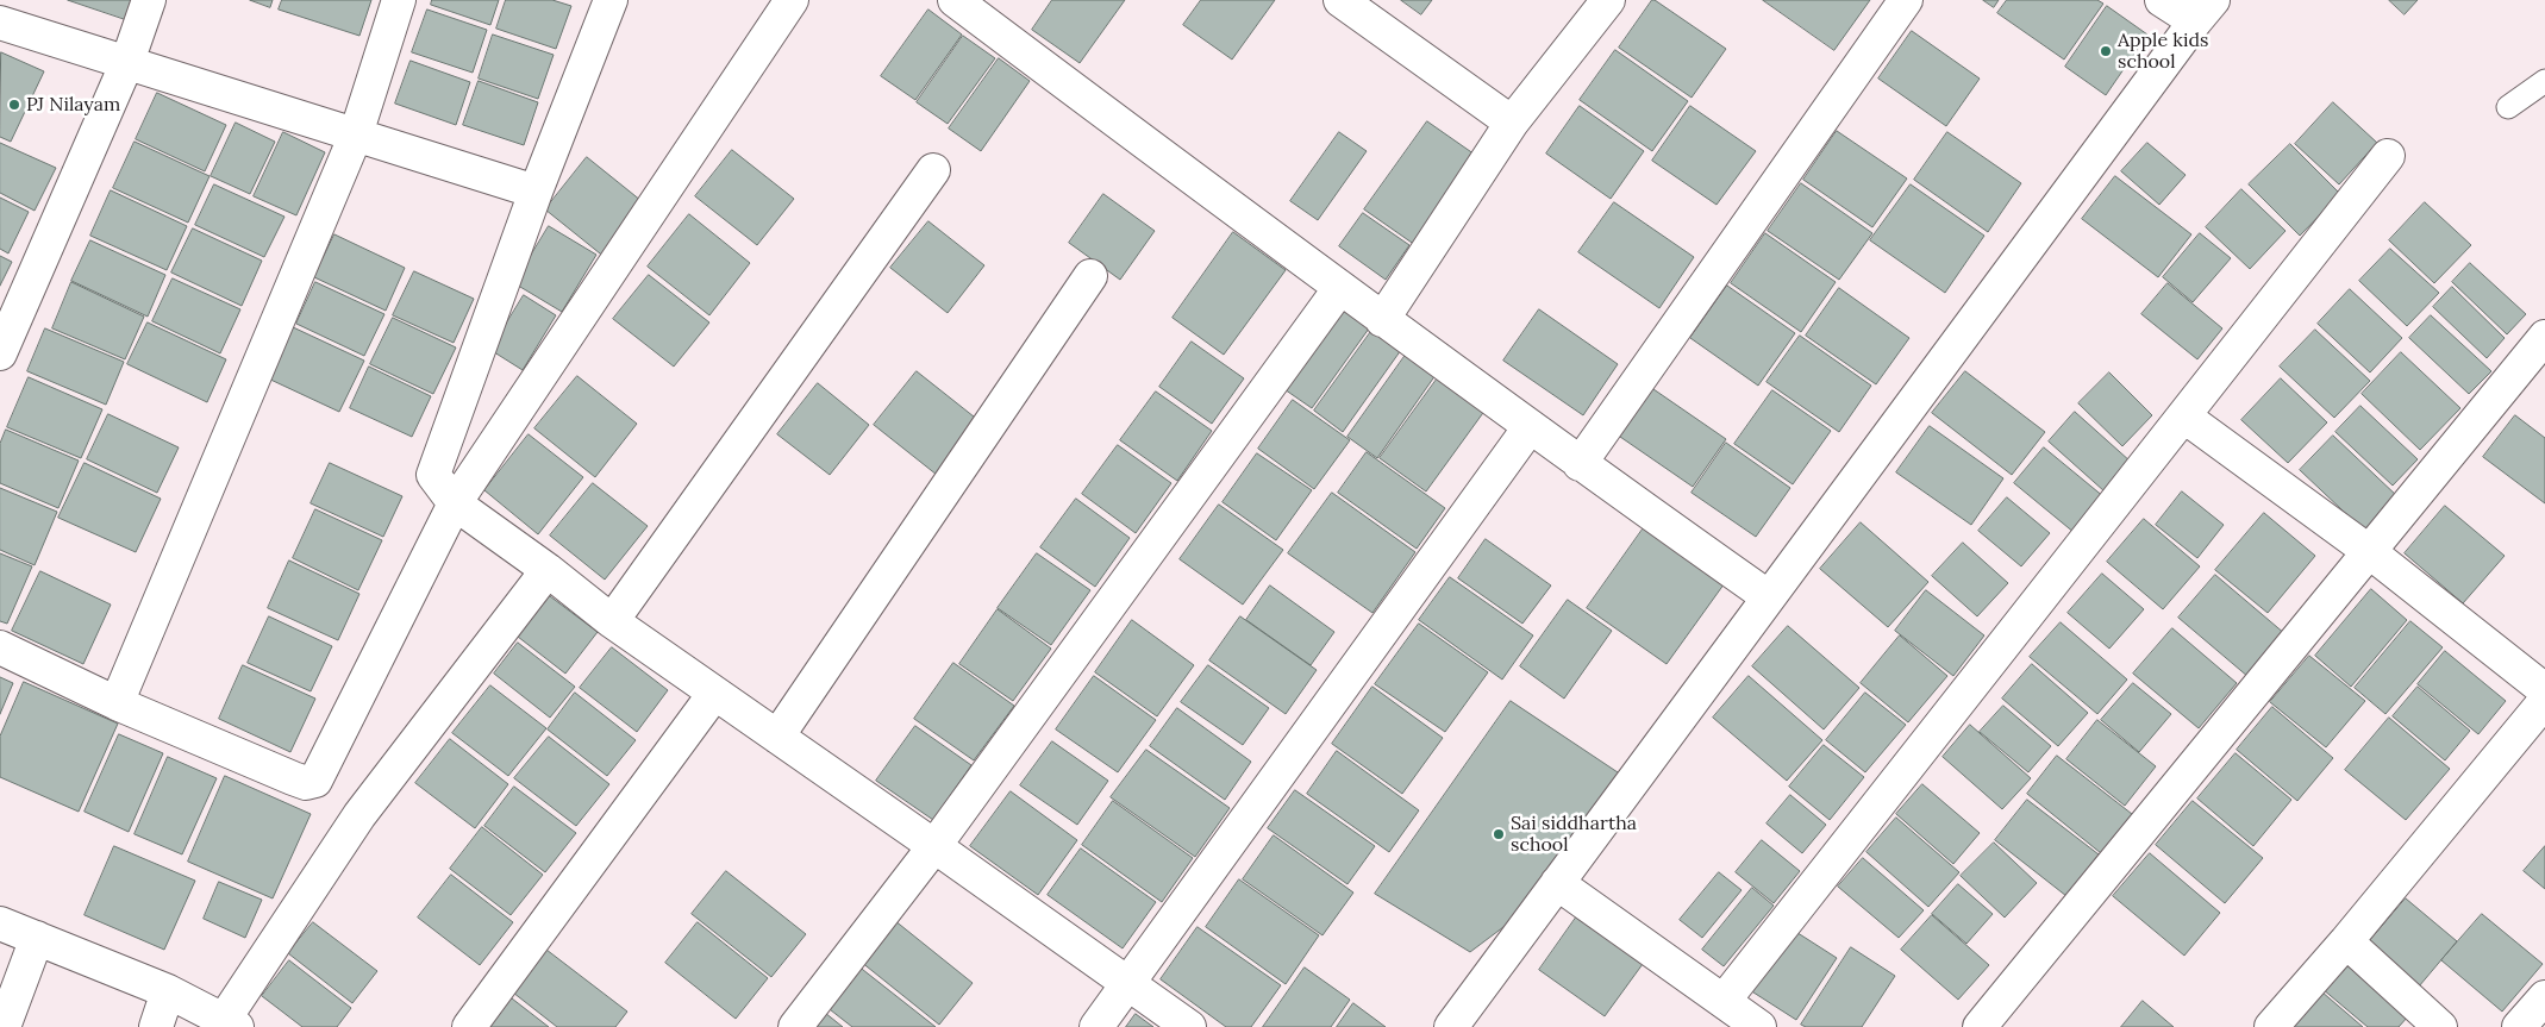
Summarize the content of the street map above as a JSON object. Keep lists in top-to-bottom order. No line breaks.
{"places":["Apple kids school","PJ Nilayam","Sai siddhartha school"]}
